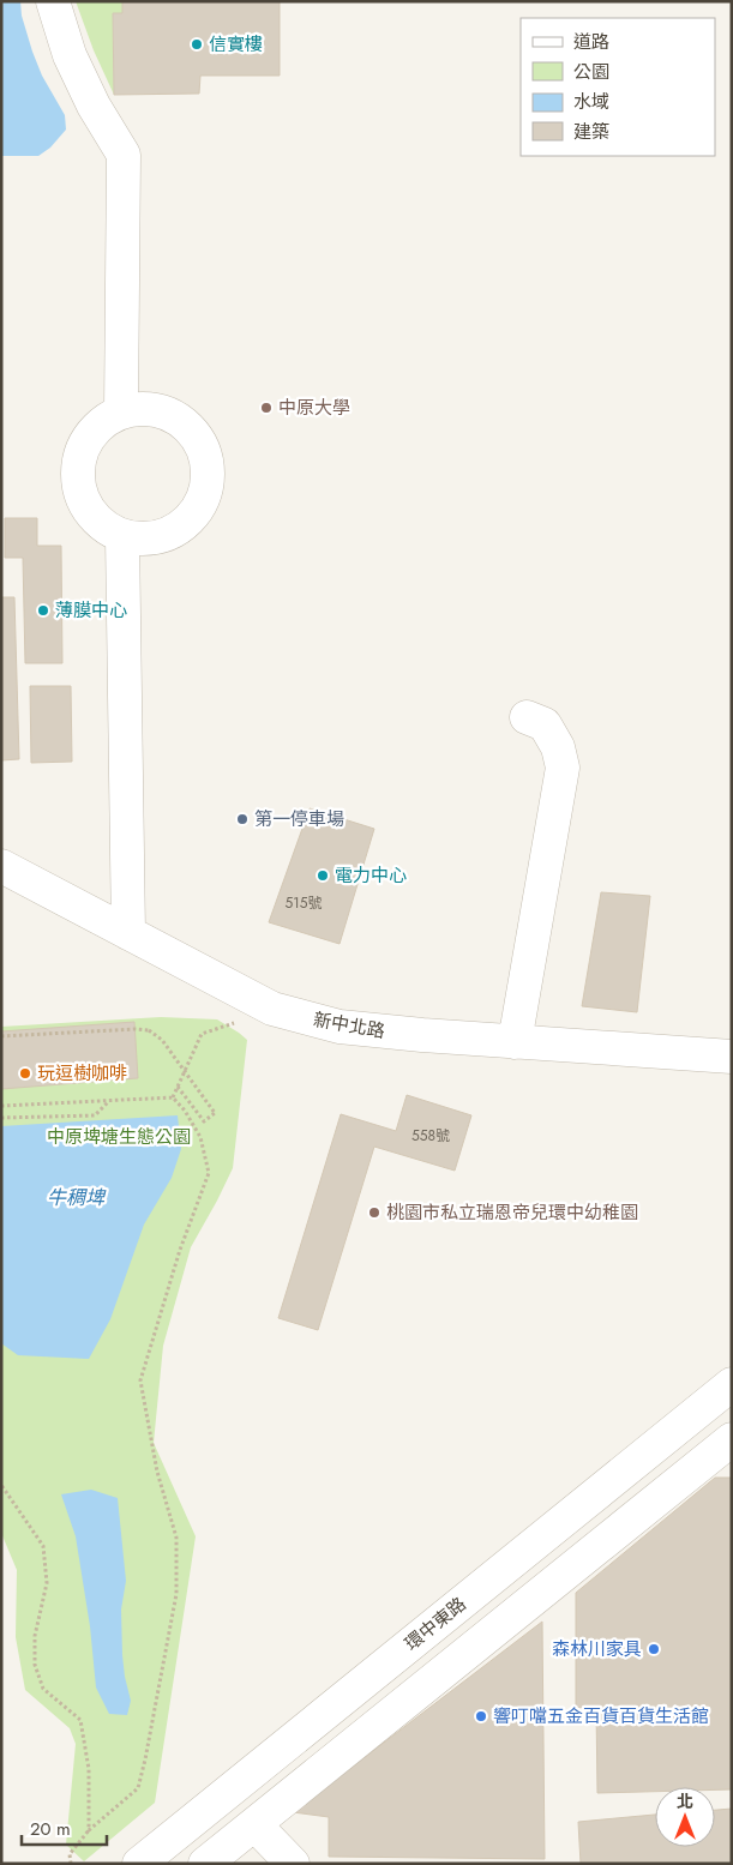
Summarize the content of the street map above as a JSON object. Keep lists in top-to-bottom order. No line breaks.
{"streets":{"street":["新中北路","環中東路"]},"water":["牛稠埤"],"parks":["中原埤塘生態公園"],"places":["信實樓","中原大學","薄膜中心","第一停車場","電力中心","玩逗樹咖啡","桃園市私立瑞恩帝兒環中幼稚園","森林川家具","響叮噹五金百貨百貨生活館"],"house_numbers":["515號","558號"],"legend":["道路","公園","水域","建築"],"scale_bar":"20 m","north":"top"}
